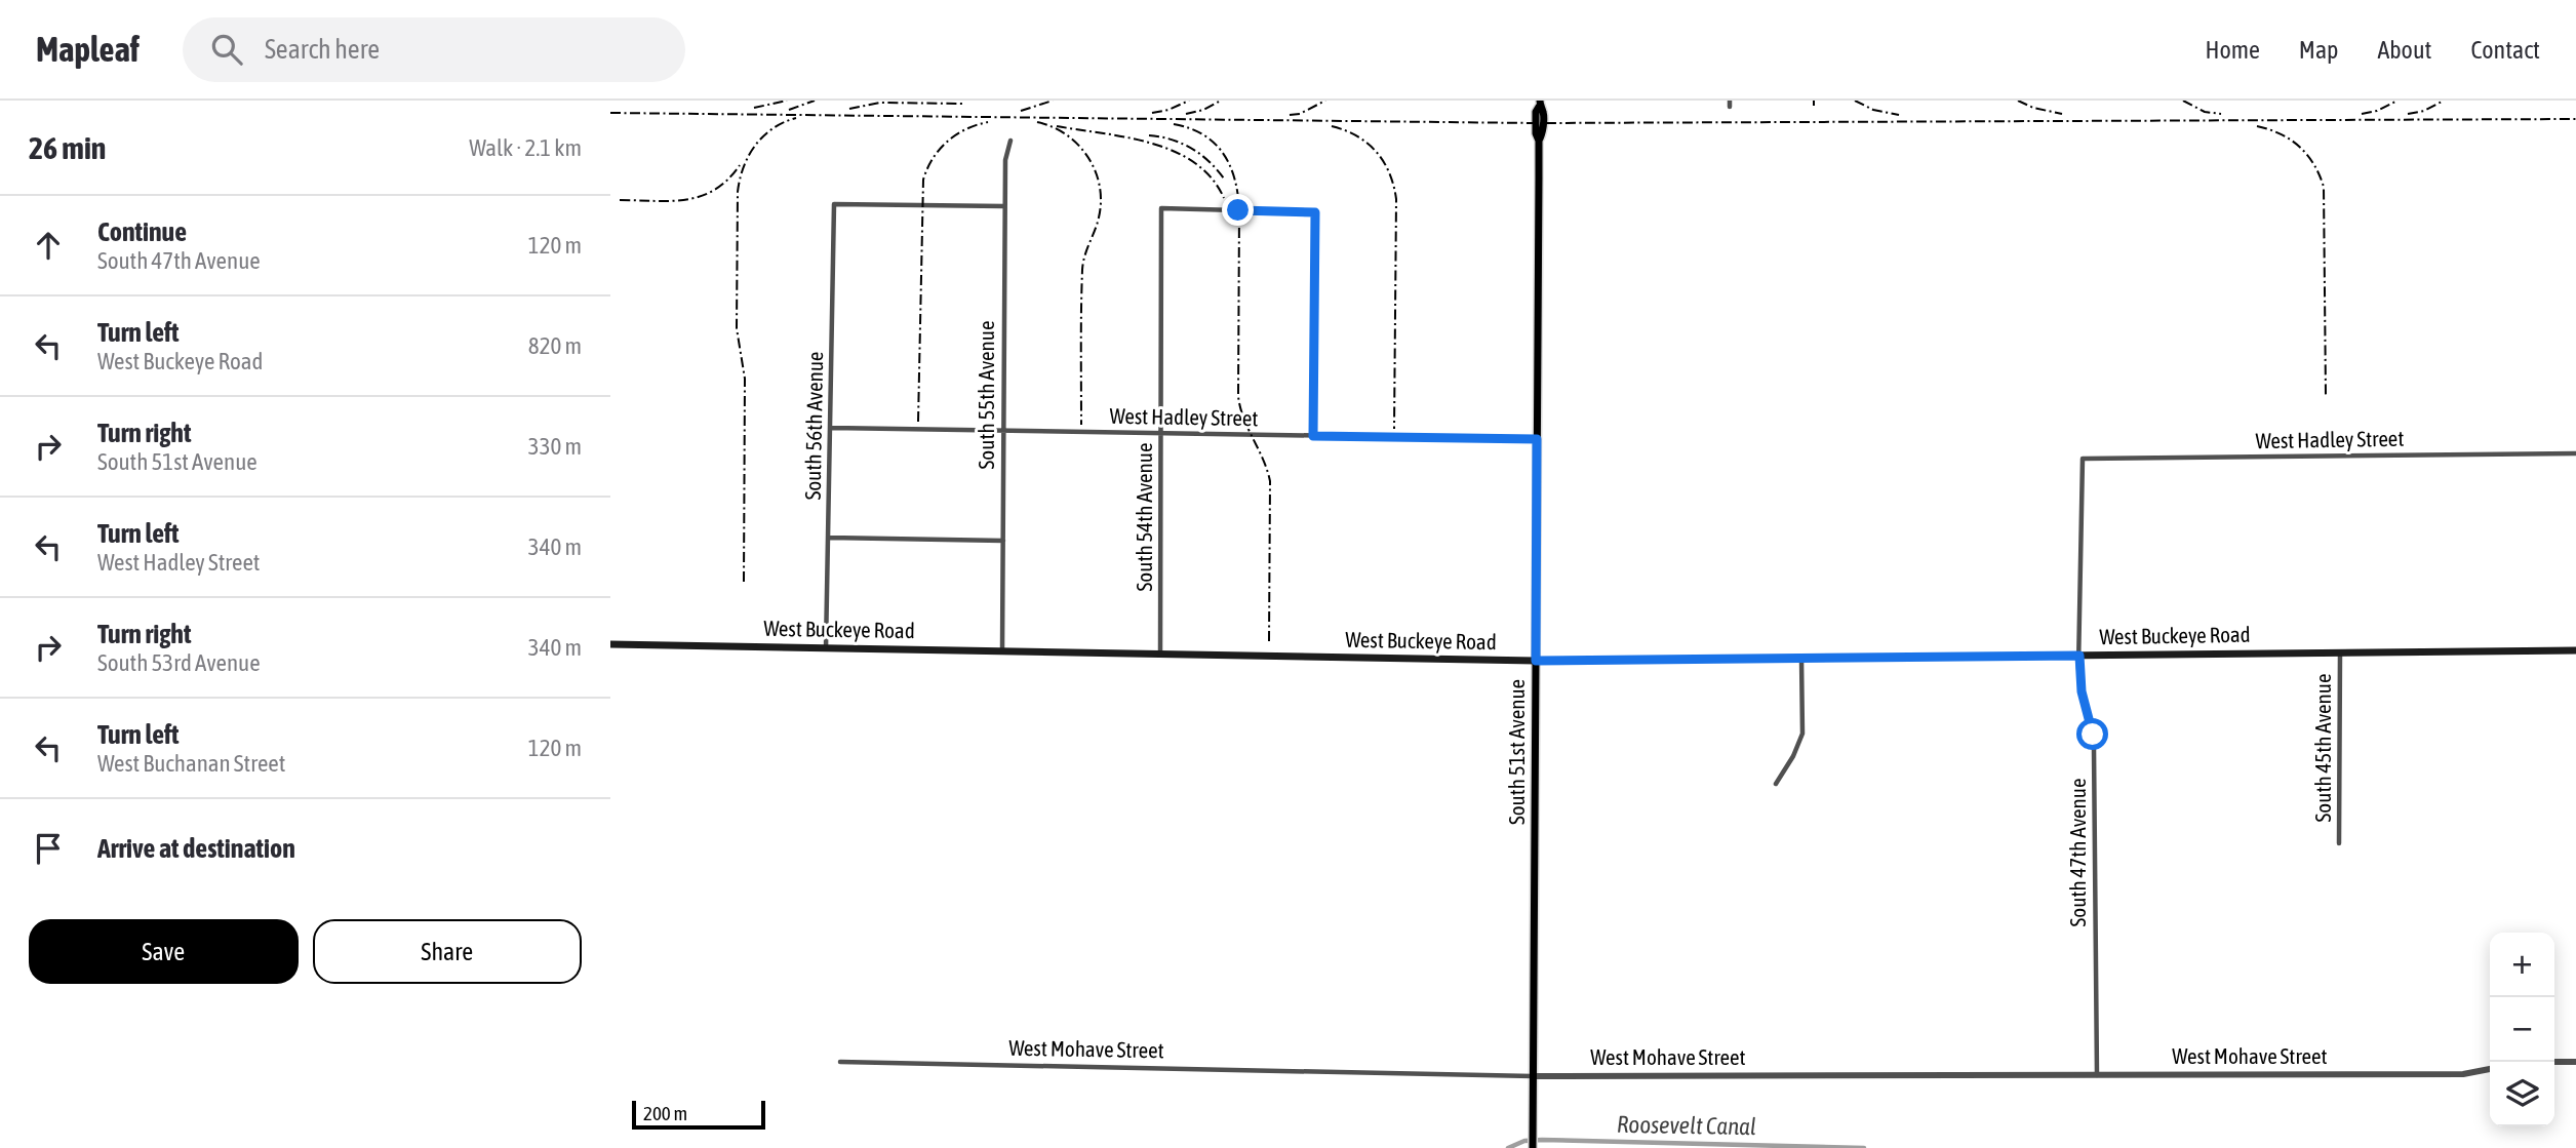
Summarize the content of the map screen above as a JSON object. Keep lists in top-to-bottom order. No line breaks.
{"streets":{"main road":["West Buckeye Road","South 51st Avenue"],"street":["South 55th Avenue","West Hadley Street","South 56th Avenue","South 54th Avenue","South 45th Avenue","South 47th Avenue","West Mohave Street"]},"crossings":[["South 55th Avenue","West Hadley Street"],["South 55th Avenue","South 56th Avenue"],["South 55th Avenue","West Buckeye Road"],["West Hadley Street","South 56th Avenue"],["West Hadley Street","South 54th Avenue"],["West Hadley Street","South 51st Avenue"],["West Hadley Street","South 47th Avenue"],["South 56th Avenue","West Buckeye Road"],["South 54th Avenue","West Buckeye Road"],["West Buckeye Road","South 45th Avenue"],["West Buckeye Road","South 51st Avenue"],["West Buckeye Road","South 47th Avenue"],["South 51st Avenue","West Mohave Street"],["South 47th Avenue","West Mohave Street"]],"water":["Roosevelt Canal"],"scale_bar":"200 m","page":{"header":"Mapleaf","search":"Search here","nav":["Home","Map","About","Contact"],"heading":["26 min","Walk · 2.1 km"],"list":[["Continue","South 47th Avenue","120 m"],["Turn left","West Buckeye Road","820 m"],["Turn right","South 51st Avenue","330 m"],["Turn left","West Hadley Street","340 m"],["Turn right","South 53rd Avenue","340 m"],["Turn left","West Buchanan Street","120 m"],"Arrive at destination"],"buttons":["Save","Share"],"map_buttons":["+","−"],"scale":"200 m"}}
